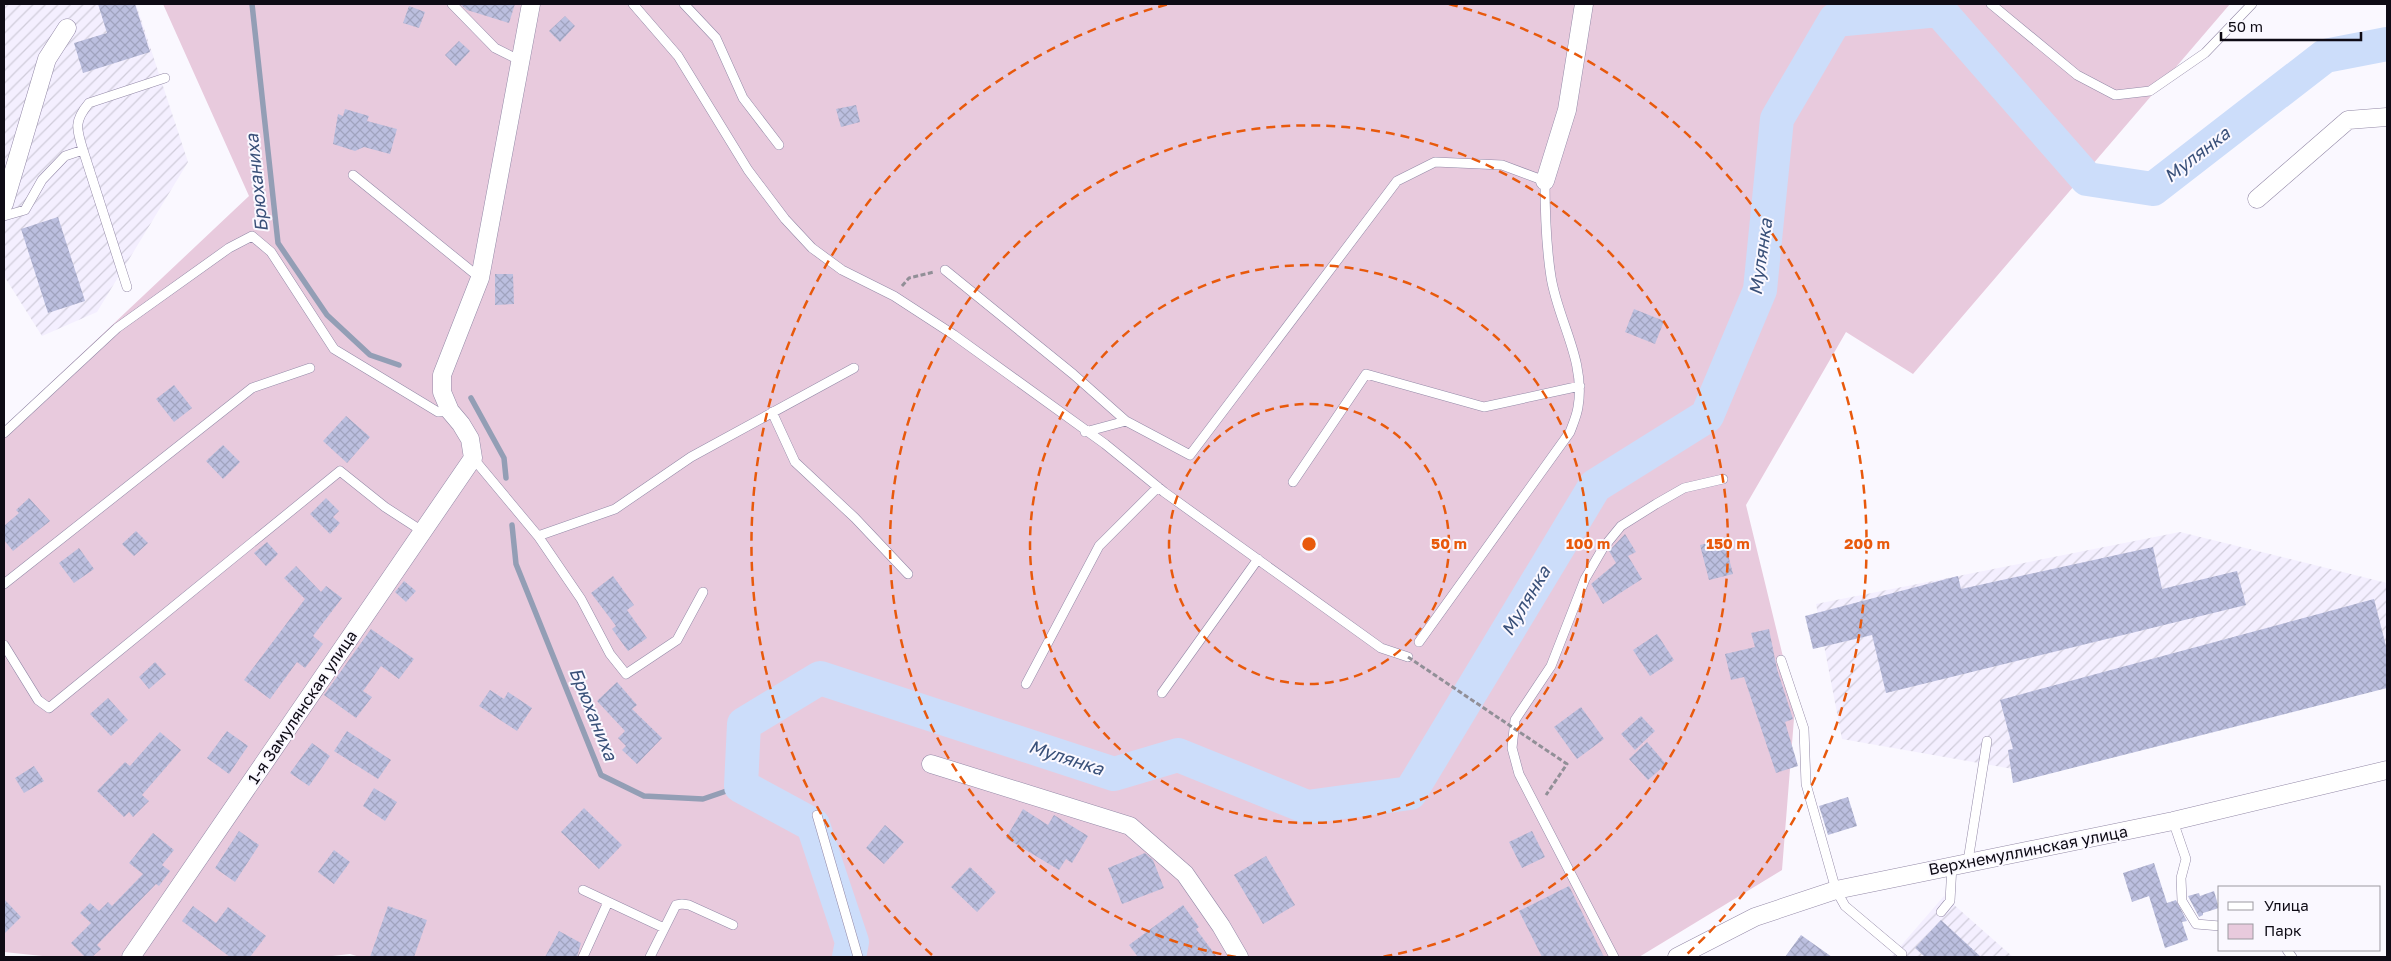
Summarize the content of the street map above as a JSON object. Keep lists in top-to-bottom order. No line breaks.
{"streets":{"street":["1-я Замулянская улица","Верхнемуллинская улица"]},"water":["Мулянка","Брюханиха"],"legend":["Улица","Парк"],"scale_bar":"50 m","rings":["50 m","100 m","150 m","200 m"]}
